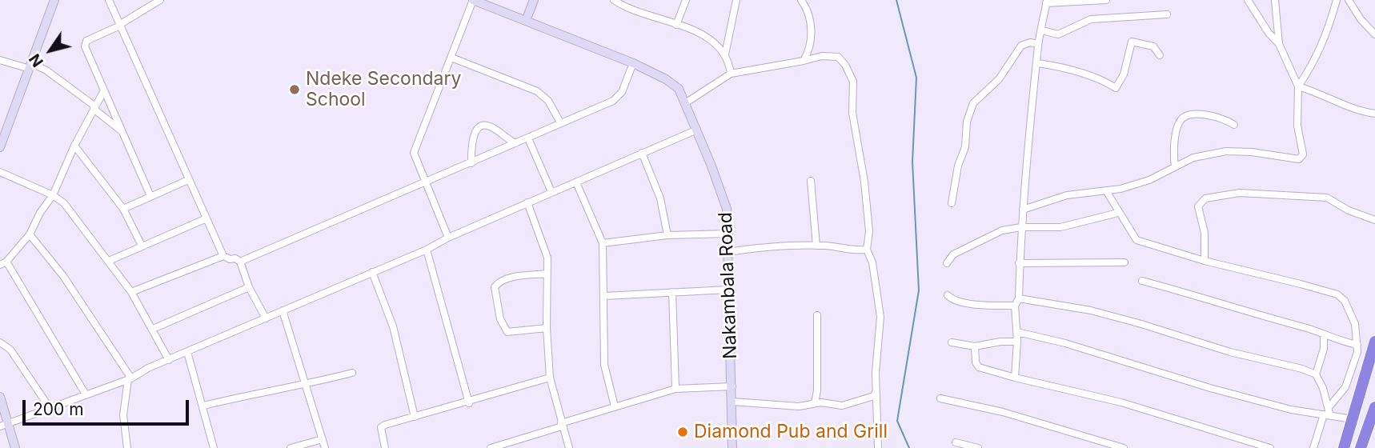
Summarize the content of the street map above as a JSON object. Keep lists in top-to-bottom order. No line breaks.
{"streets":{"main road":["Nakambala Road"]},"places":["Ndeke Secondary School","Diamond Pub and Grill"],"scale_bar":"200 m","north":"bottom left"}
